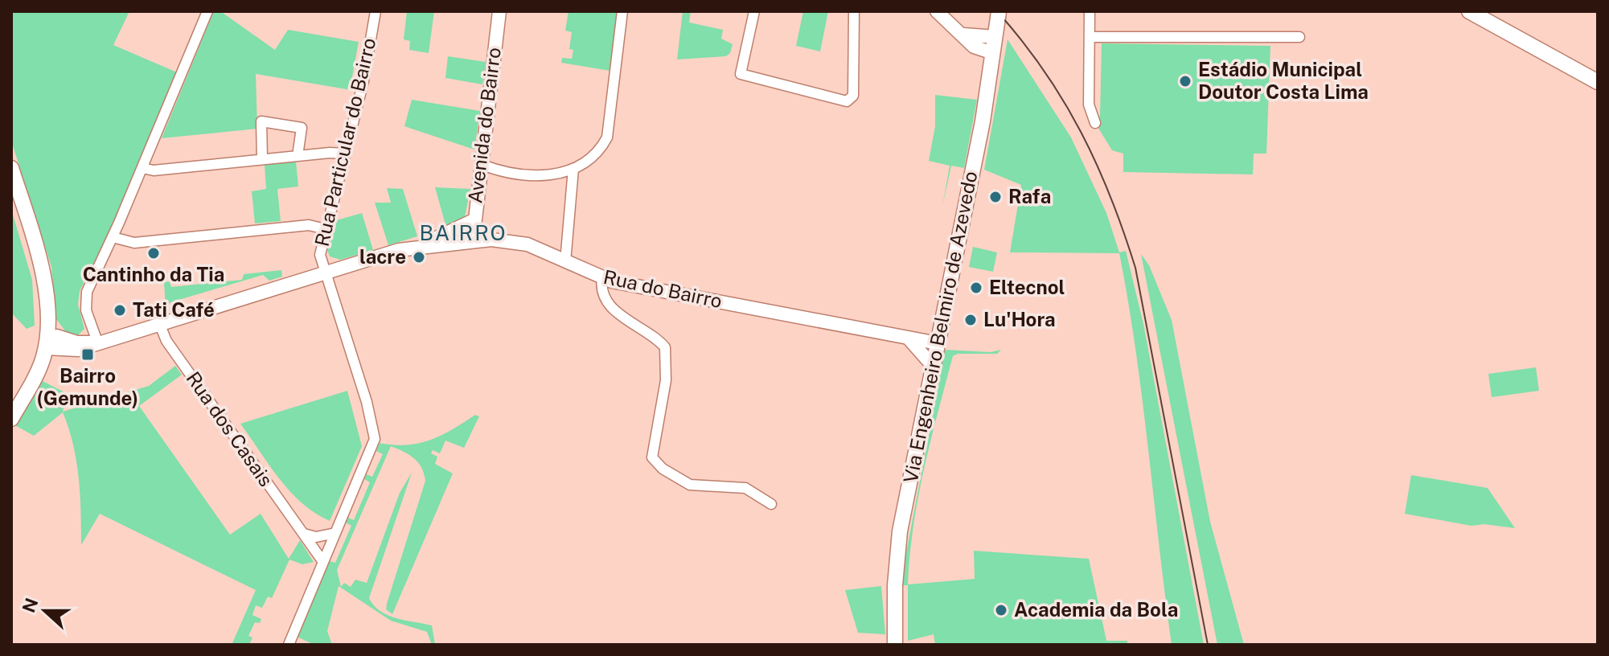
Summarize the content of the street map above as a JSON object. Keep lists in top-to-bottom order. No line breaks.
{"streets":{"main road":["Via Engenheiro Belmiro de Azevedo"],"street":["Avenida do Bairro","Rua Particular do Bairro","Rua do Bairro","Rua dos Casais"]},"crossings":[["Avenida do Bairro","Rua do Bairro"],["Rua Particular do Bairro","Rua do Bairro"],["Rua Particular do Bairro","Rua dos Casais"],["Rua do Bairro","Via Engenheiro Belmiro de Azevedo"],["Rua do Bairro","Rua dos Casais"]],"districts":["BAIRRO"],"places":{"other":["Estádio Municipal Doutor Costa Lima","Rafa","Cantinho da Tia","lacre","Eltecnol","Tati Café","Lu'Hora","Academia da Bola"],"transit":["Bairro (Gemunde)"]},"north":"left"}
